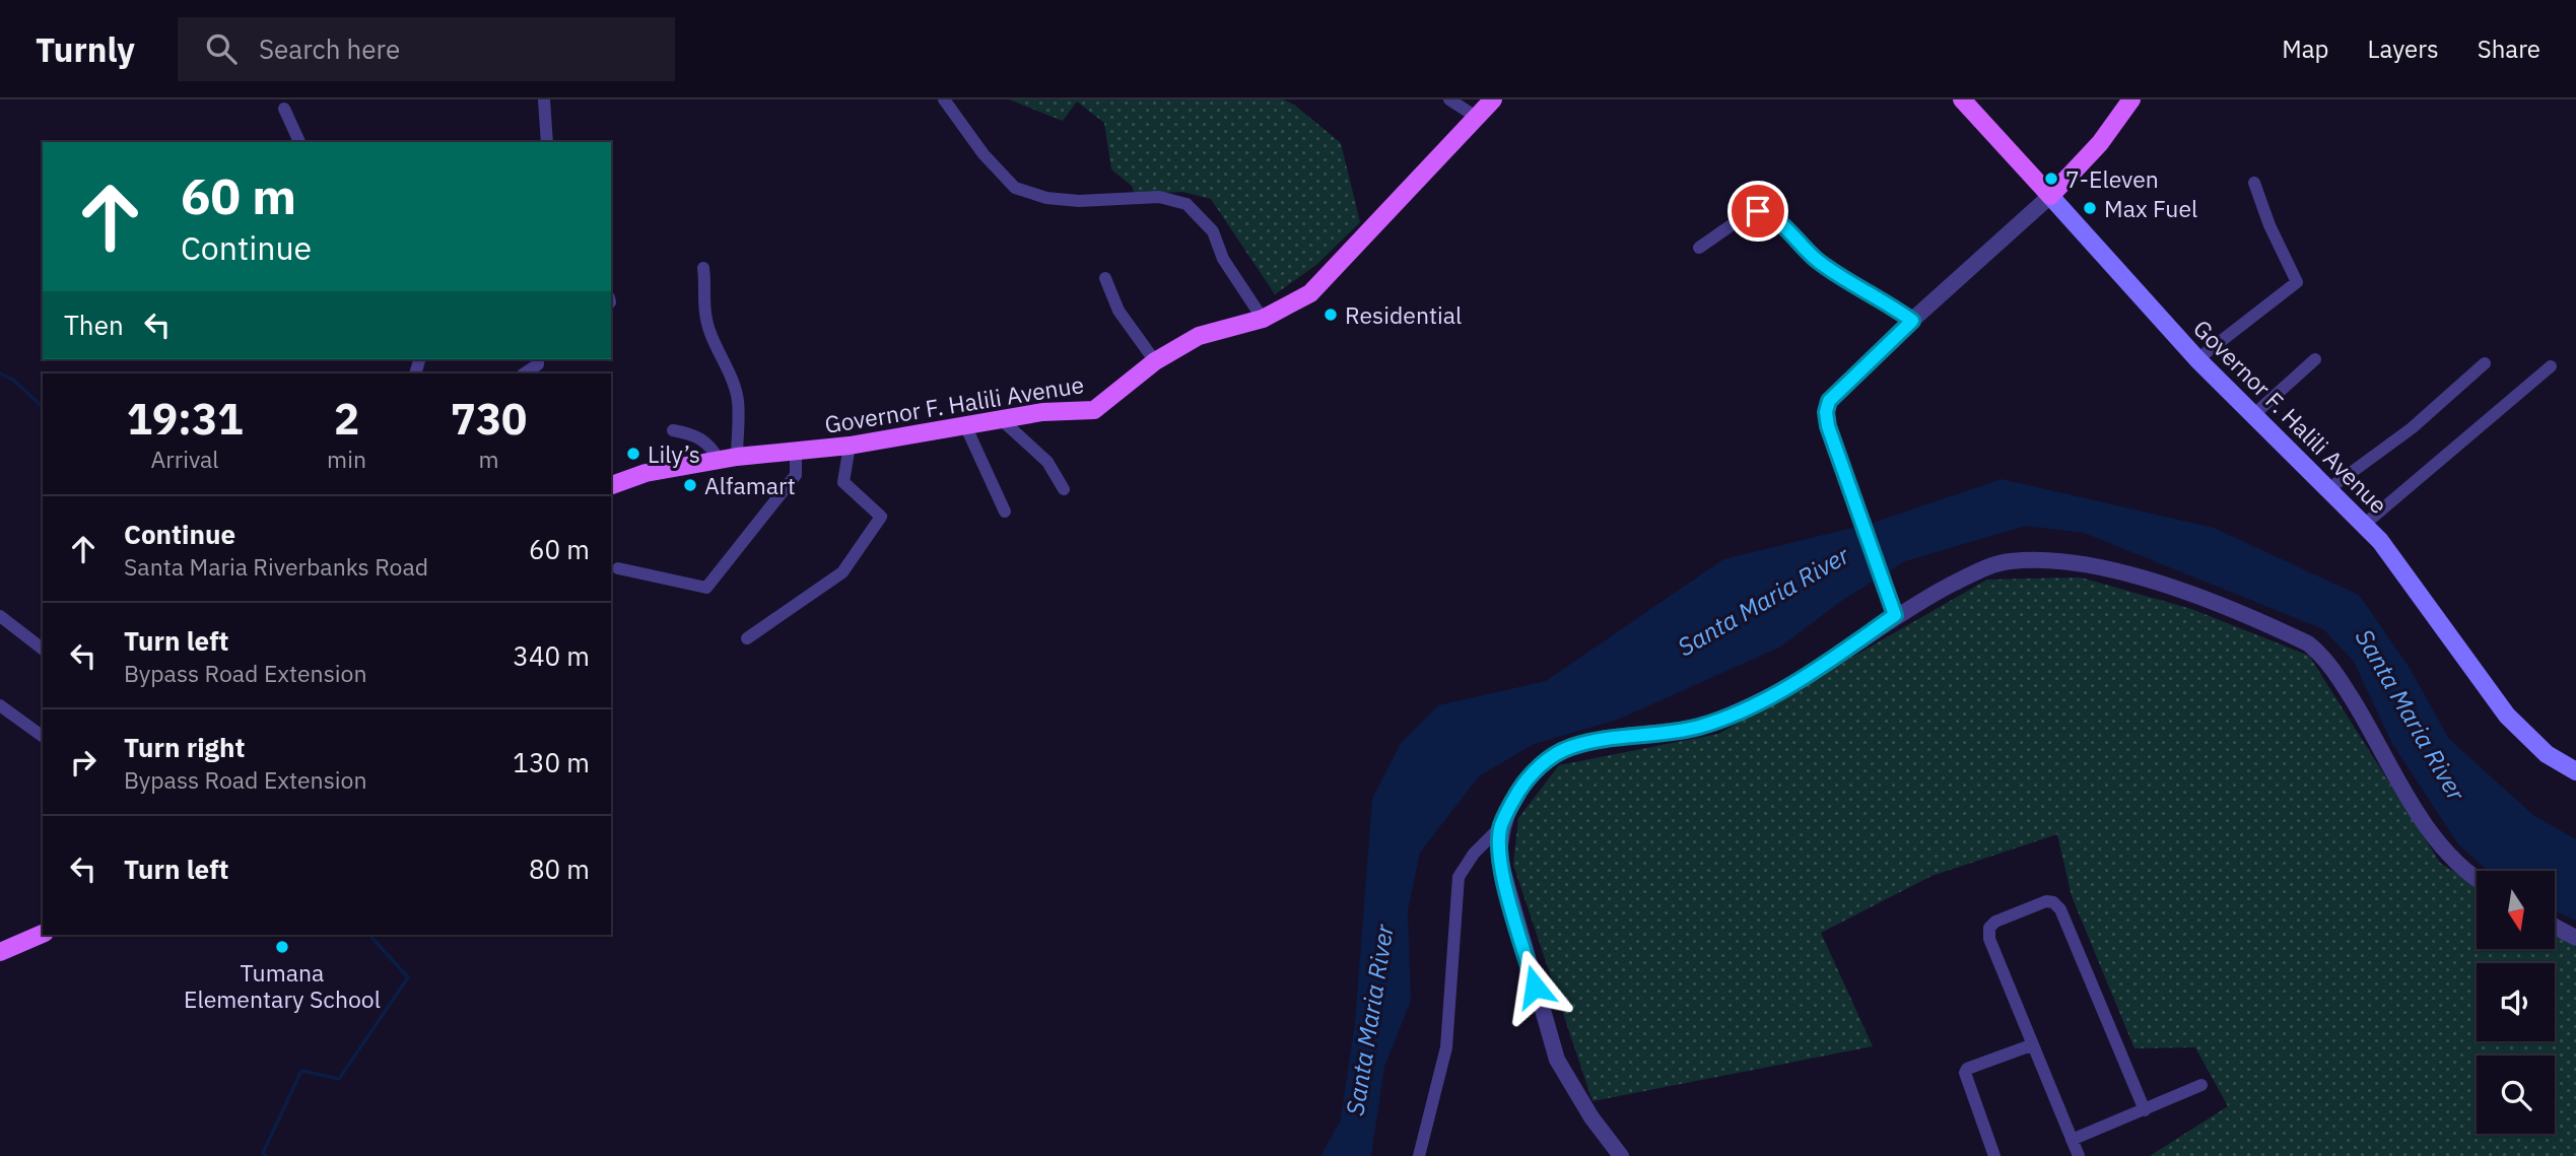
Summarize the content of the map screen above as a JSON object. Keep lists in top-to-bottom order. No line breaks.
{"streets":{"main road":["Governor F. Halili Avenue"]},"water":["Santa Maria River"],"places":["7-Eleven","Max Fuel","Residential","Lily’s","Alfamart","Tumana Elementary School"],"north":"bottom","page":{"header":"Turnly","search":"Search here","nav":["Map","Layers","Share"],"turn":["60 m","Continue"],"then":"Then","eta":["19:31","Arrival","2","min","730","m"],"list":[{"name":"Continue","note":"Santa Maria Riverbanks Road","value":"60 m"},{"name":"Turn left","note":"Bypass Road Extension","value":"340 m"},{"name":"Turn right","note":"Bypass Road Extension","value":"130 m"},{"name":"Turn left","value":"80 m"}]}}
